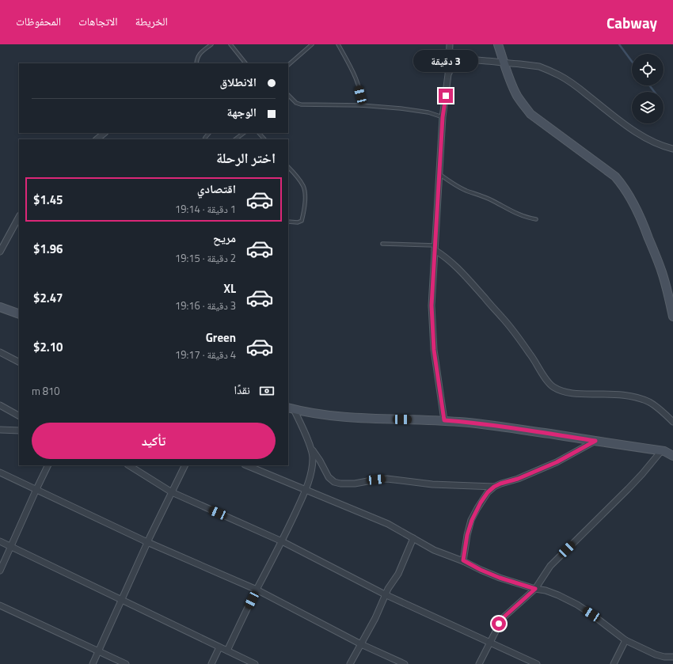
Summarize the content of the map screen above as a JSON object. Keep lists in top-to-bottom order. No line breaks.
{"page":{"header":"Cabway","nav":["الخريطة","الاتجاهات","المحفوظات"],"bubble":"3 دقيقة","banner":["الانطلاق","الوجهة"],"heading":"اختر الرحلة","list":[{"name":"اقتصادي","note":"1 دقيقة · 19:14","value":"$1.45"},{"name":"مريح","note":"2 دقيقة · 19:15","value":"$1.96"},{"name":"XL","note":"3 دقيقة · 19:16","value":"$2.47"},{"name":"Green","note":"4 دقيقة · 19:17","value":"$2.10"}],"pay":["نقدًا","810 m"],"buttons":"تأكيد"}}
